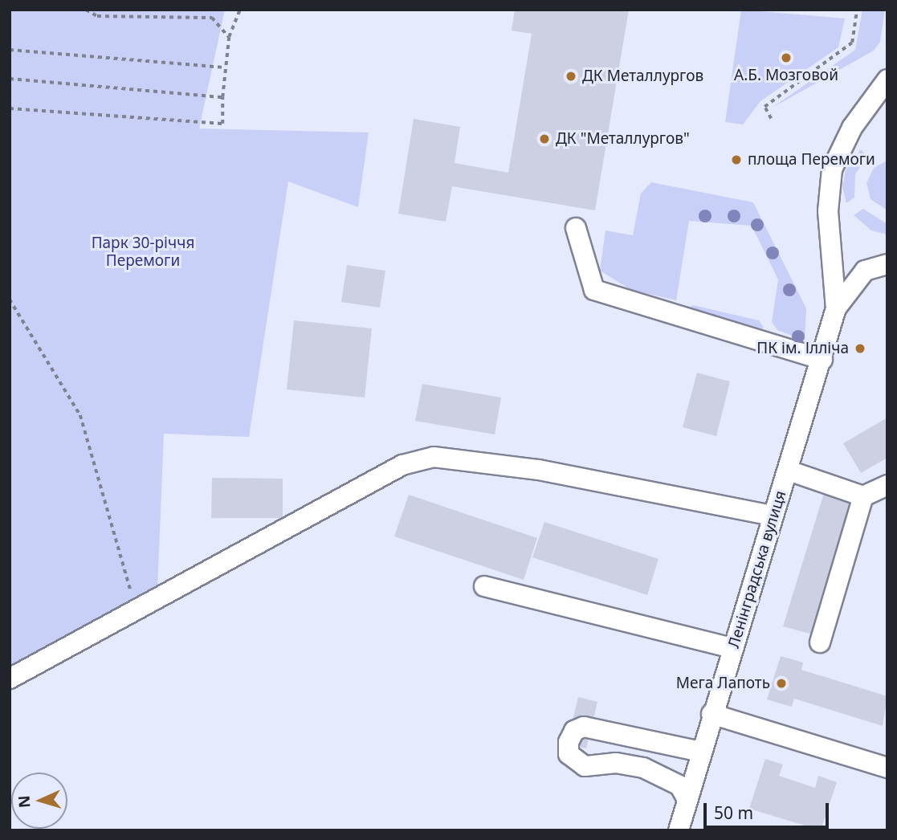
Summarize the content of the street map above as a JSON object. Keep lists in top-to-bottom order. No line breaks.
{"streets":{"street":["Ленінградська вулиця"]},"parks":["Парк 30-річчя Перемоги"],"places":["А.Б. Мозговой","ДК Металлургов","ДК \"Металлургов\"","площа Перемоги","ПК ім. Ілліча","Мега Лапоть"],"scale_bar":"50 m","north":"left"}
